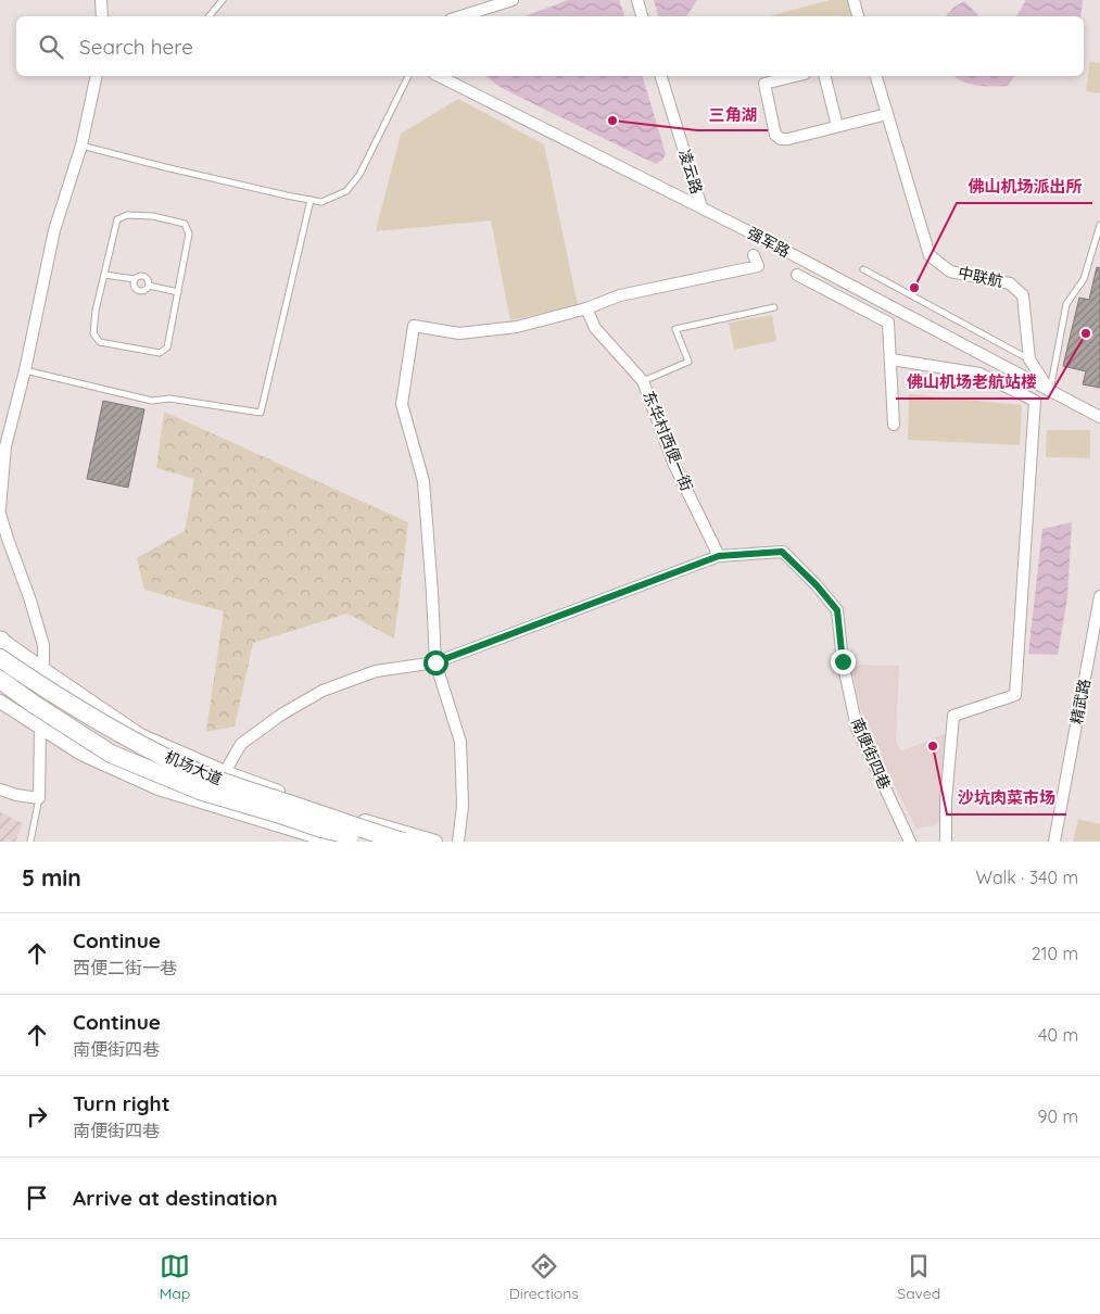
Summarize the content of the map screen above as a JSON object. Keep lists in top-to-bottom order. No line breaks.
{"streets":{"main road":["机场大道"],"street":["凌云路","强军路","中联航","东华村西便一街","精武路","南便街四巷"]},"crossings":[["凌云路","强军路"],["强军路","中联航"],["东华村西便一街","南便街四巷"]],"places":["三角湖","佛山机场派出所","佛山机场老航站楼","沙坑肉菜市场"],"page":{"search":"Search here","heading":["5 min","Walk · 340 m"],"list":[["Continue","西便二街一巷","210 m"],["Continue","南便街四巷","40 m"],["Turn right","南便街四巷","90 m"],"Arrive at destination"],"nav":["Map","Directions","Saved"]}}
